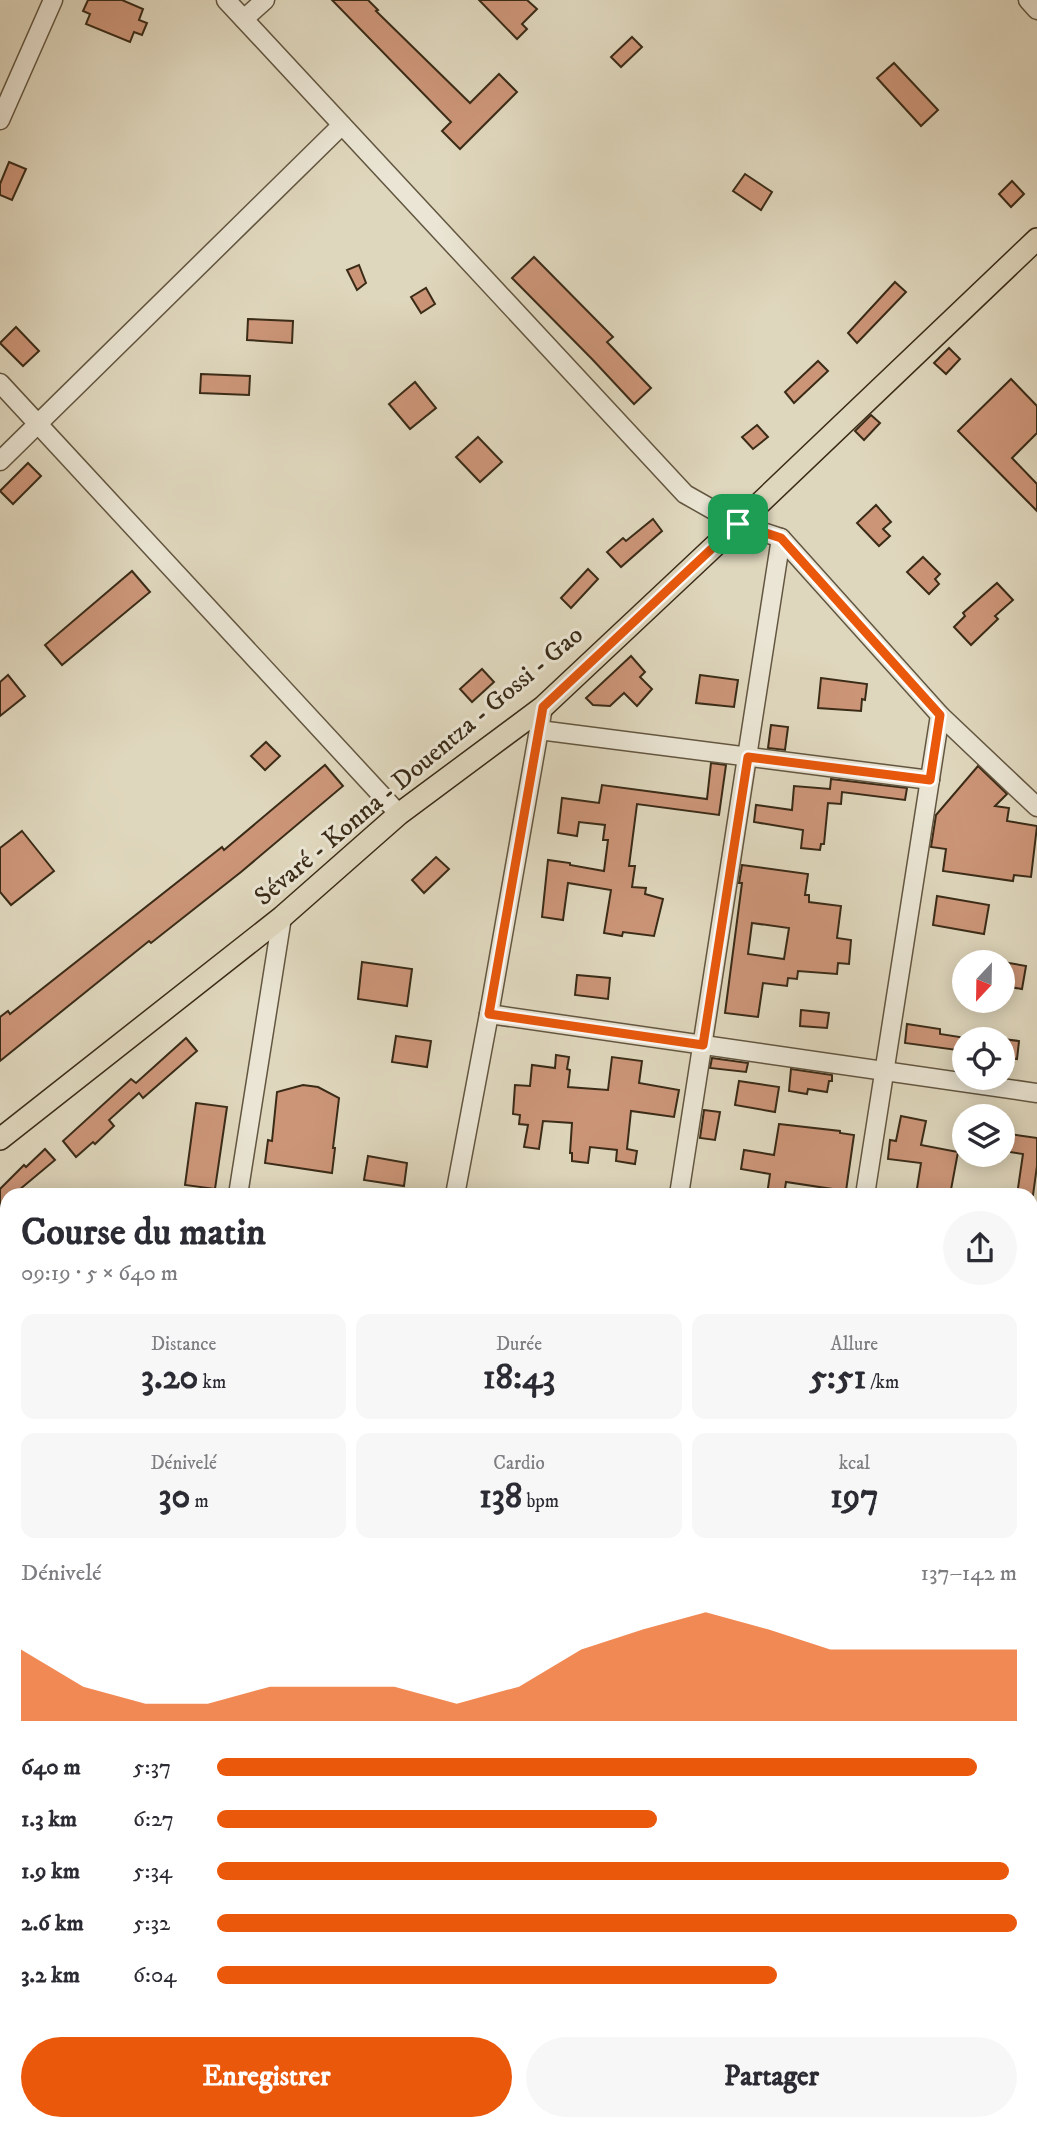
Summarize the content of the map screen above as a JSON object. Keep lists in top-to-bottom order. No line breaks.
{"streets":{"main road":["Sévaré - Konna - Douentza - Gossi - Gao"]},"north":"bottom","page":{"heading":["Course du matin","09:19 · 5 × 640 m"],"stats":[["Distance","3.20 km"],["Durée","18:43"],["Allure","5:51 /km"],["Dénivelé","30 m"],["Cardio","138 bpm"],["kcal","197"]],"chart":["Dénivelé","137–142 m"],"list":[{"name":"640 m","note":"5:37"},{"name":"1.3 km","note":"6:27"},{"name":"1.9 km","note":"5:34"},{"name":"2.6 km","note":"5:32"},{"name":"3.2 km","note":"6:04"}],"buttons":["Enregistrer","Partager"]}}
